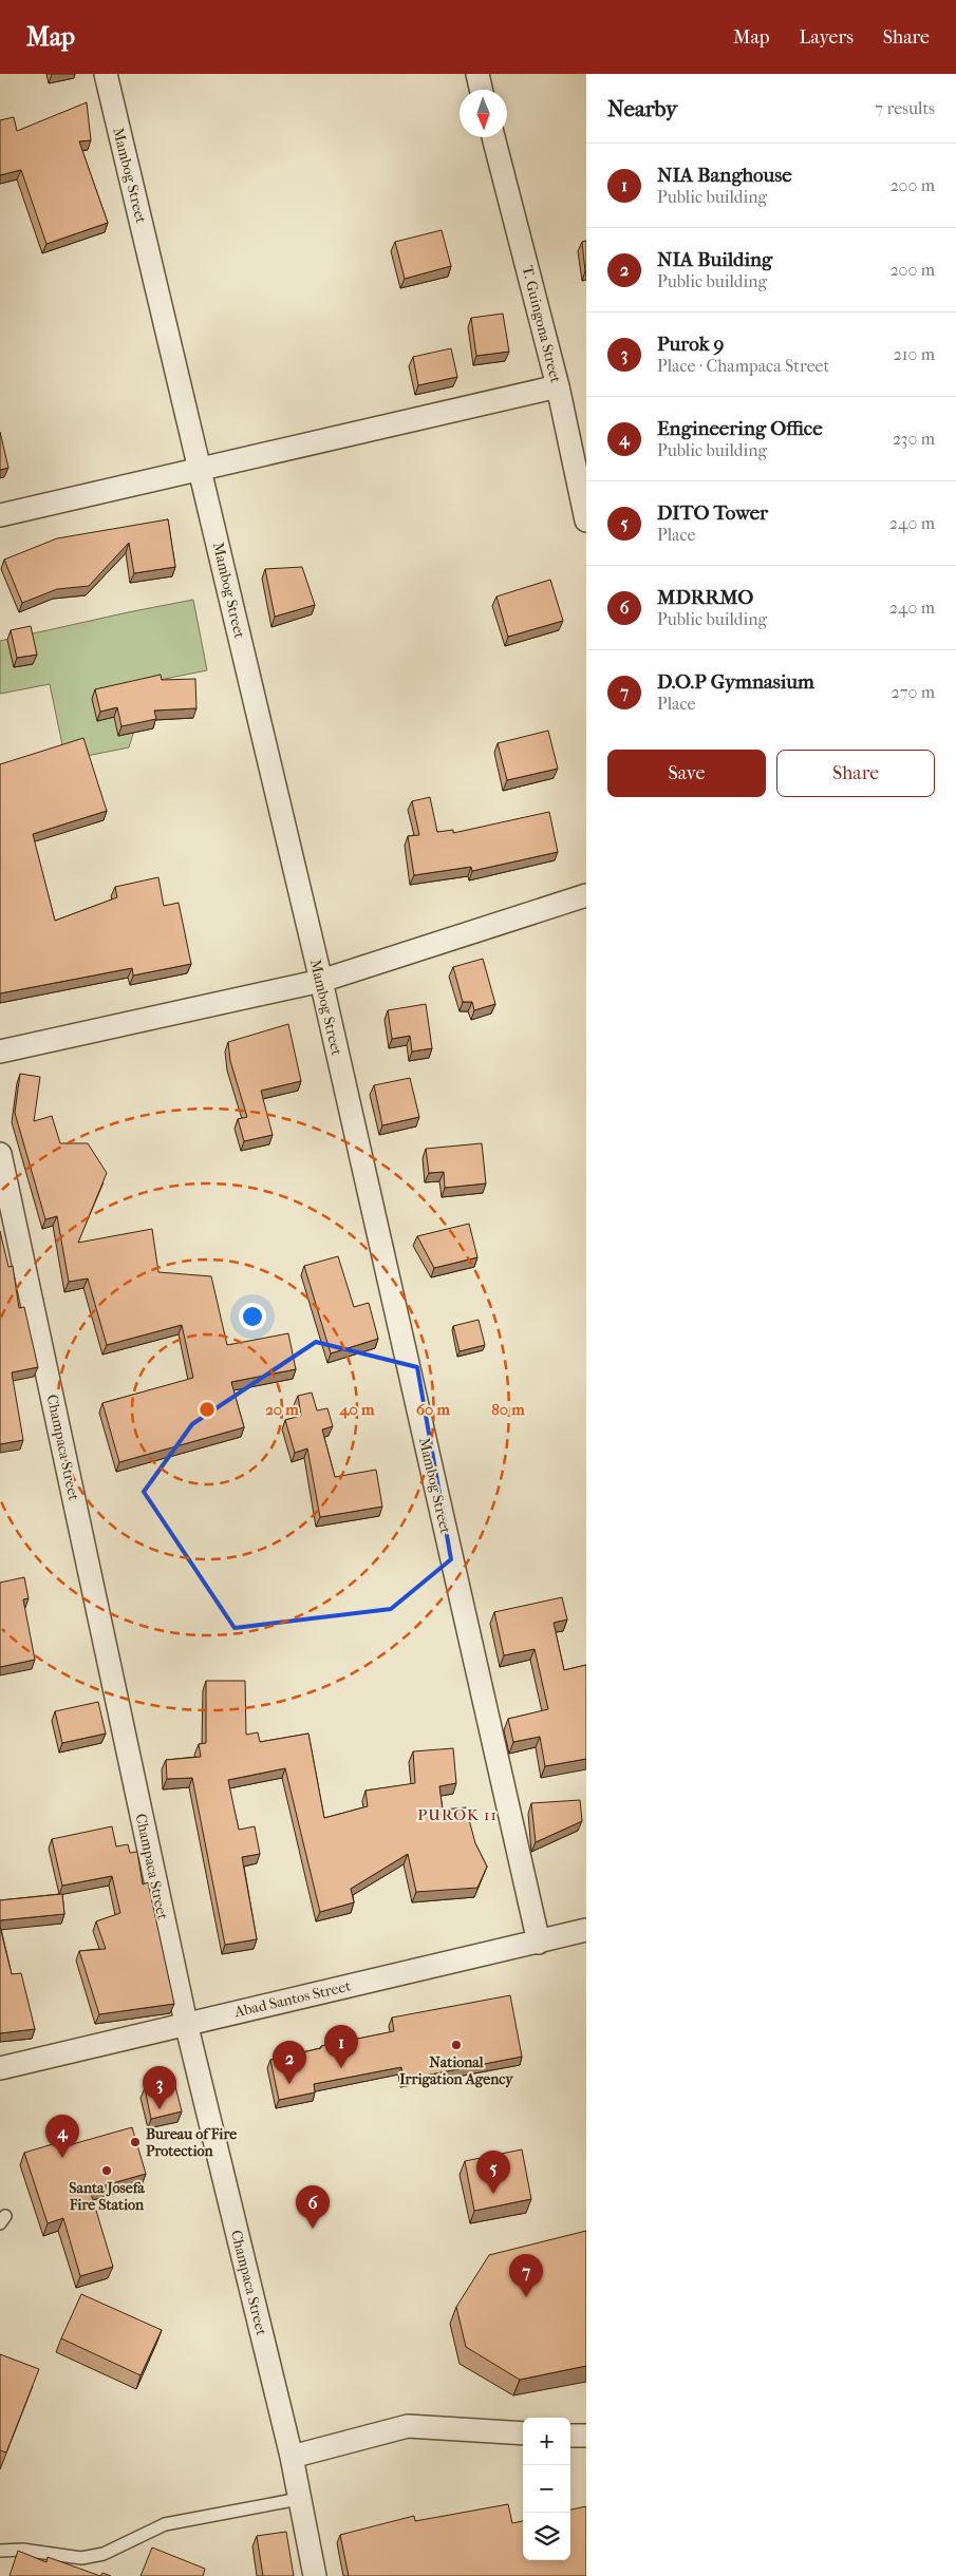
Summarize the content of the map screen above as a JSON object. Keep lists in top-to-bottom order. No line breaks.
{"streets":{"street":["Mambog Street","T. Guingona Street","Champaca Street","Abad Santos Street"]},"crossings":[["Mambog Street","Abad Santos Street"],["Champaca Street","Abad Santos Street"]],"districts":["PUROK 11"],"places":["National Irrigation Agency","Bureau of Fire Protection","Santa Josefa Fire Station"],"north":"bottom","page":{"header":"Map","nav":["Map","Layers","Share"],"heading":["Nearby","7 results"],"list":[{"mark":"1","name":"NIA Banghouse","note":"Public building","value":"200 m"},{"mark":"2","name":"NIA Building","note":"Public building","value":"200 m"},{"mark":"3","name":"Purok 9","note":"Place · Champaca Street","value":"210 m"},{"mark":"4","name":"Engineering Office","note":"Public building","value":"230 m"},{"mark":"5","name":"DITO Tower","note":"Place","value":"240 m"},{"mark":"6","name":"MDRRMO","note":"Public building","value":"240 m"},{"mark":"7","name":"D.O.P Gymnasium","note":"Place","value":"270 m"}],"buttons":["Save","Share"],"pins":["1","2","3","4","5","6","7"],"map_buttons":["+","−"]},"rings":["20 m","40 m","60 m","80 m"]}
